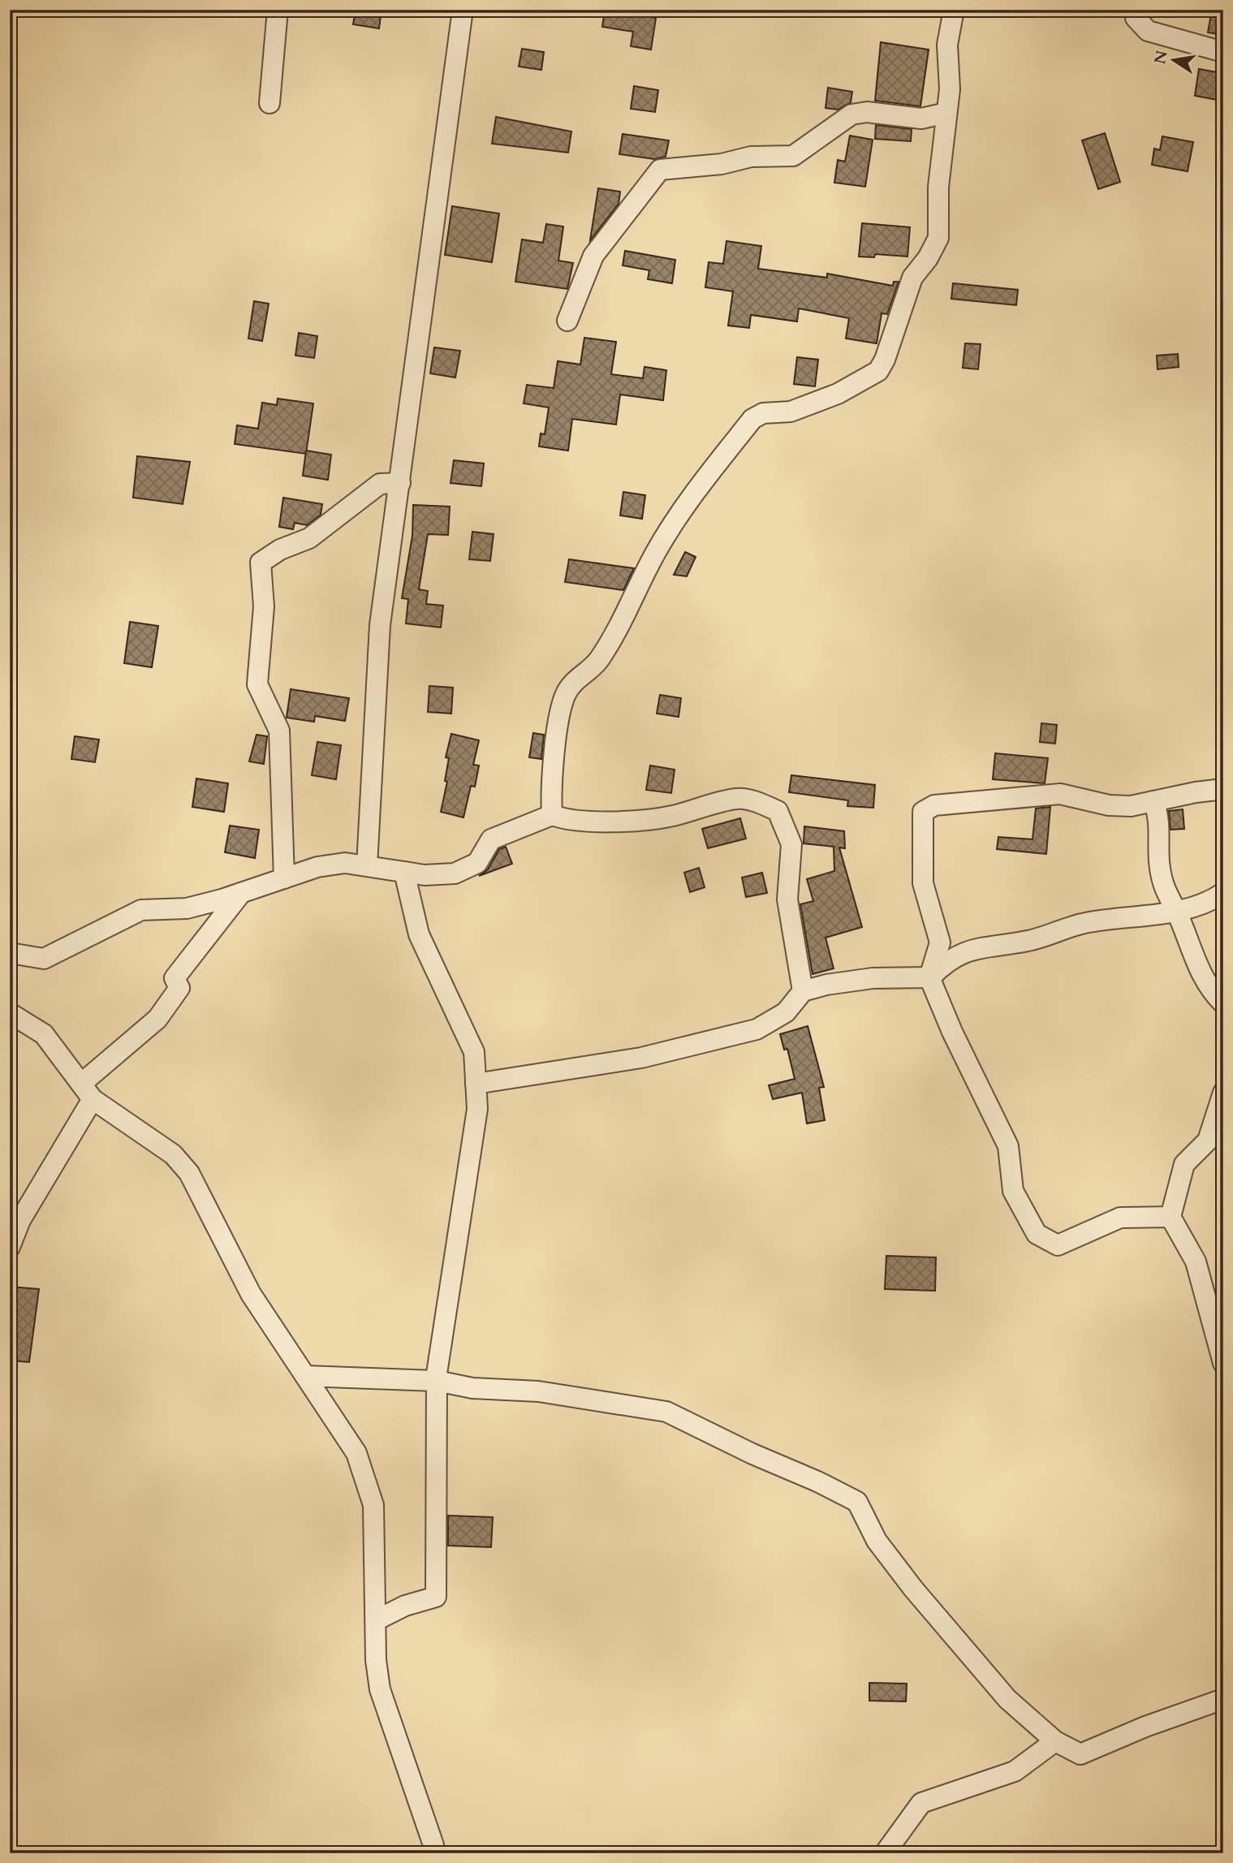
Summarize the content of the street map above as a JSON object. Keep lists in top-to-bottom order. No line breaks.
{"north":"left"}
